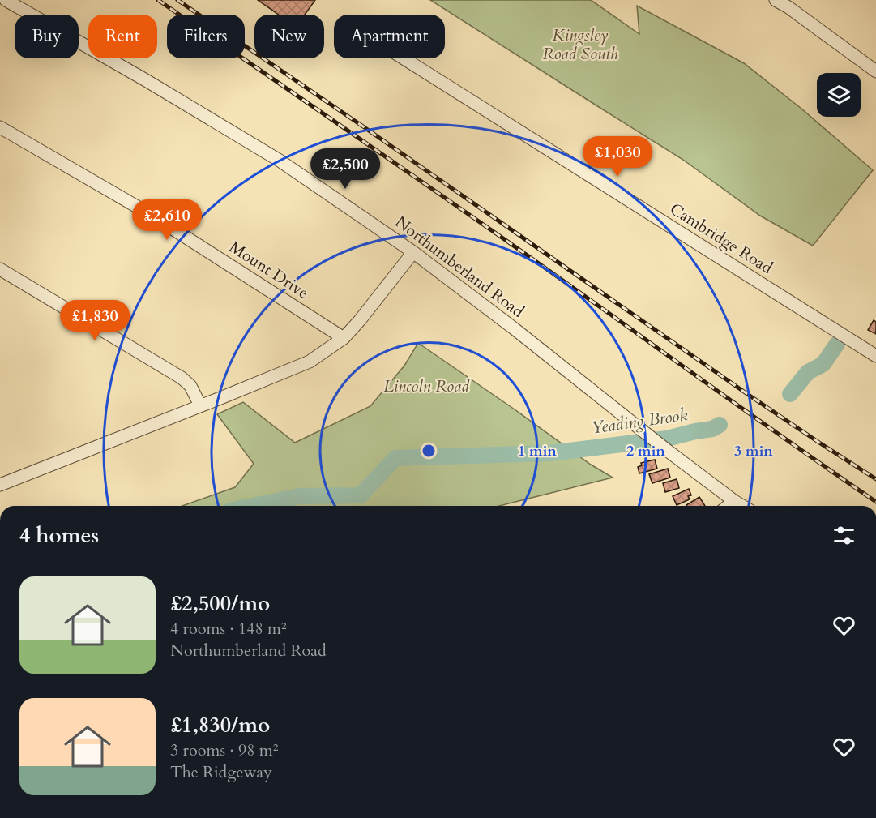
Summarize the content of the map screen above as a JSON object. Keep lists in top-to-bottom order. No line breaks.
{"streets":{"street":["Cambridge Road","Northumberland Road","Mount Drive"]},"water":["Yeading Brook"],"parks":["Kingsley Road South","Lincoln Road"],"page":{"chip":["Buy","Rent","Filters","New","Apartment"],"price":["£1,030","£2,500","£2,610","£1,830"],"heading":"4 homes","list":[{"name":"£2,500/mo","note":"4 rooms · 148 m² · Northumberland Road"},{"name":"£1,830/mo","note":"3 rooms · 98 m² · The Ridgeway"}]},"rings":["1 min","2 min","3 min"]}
